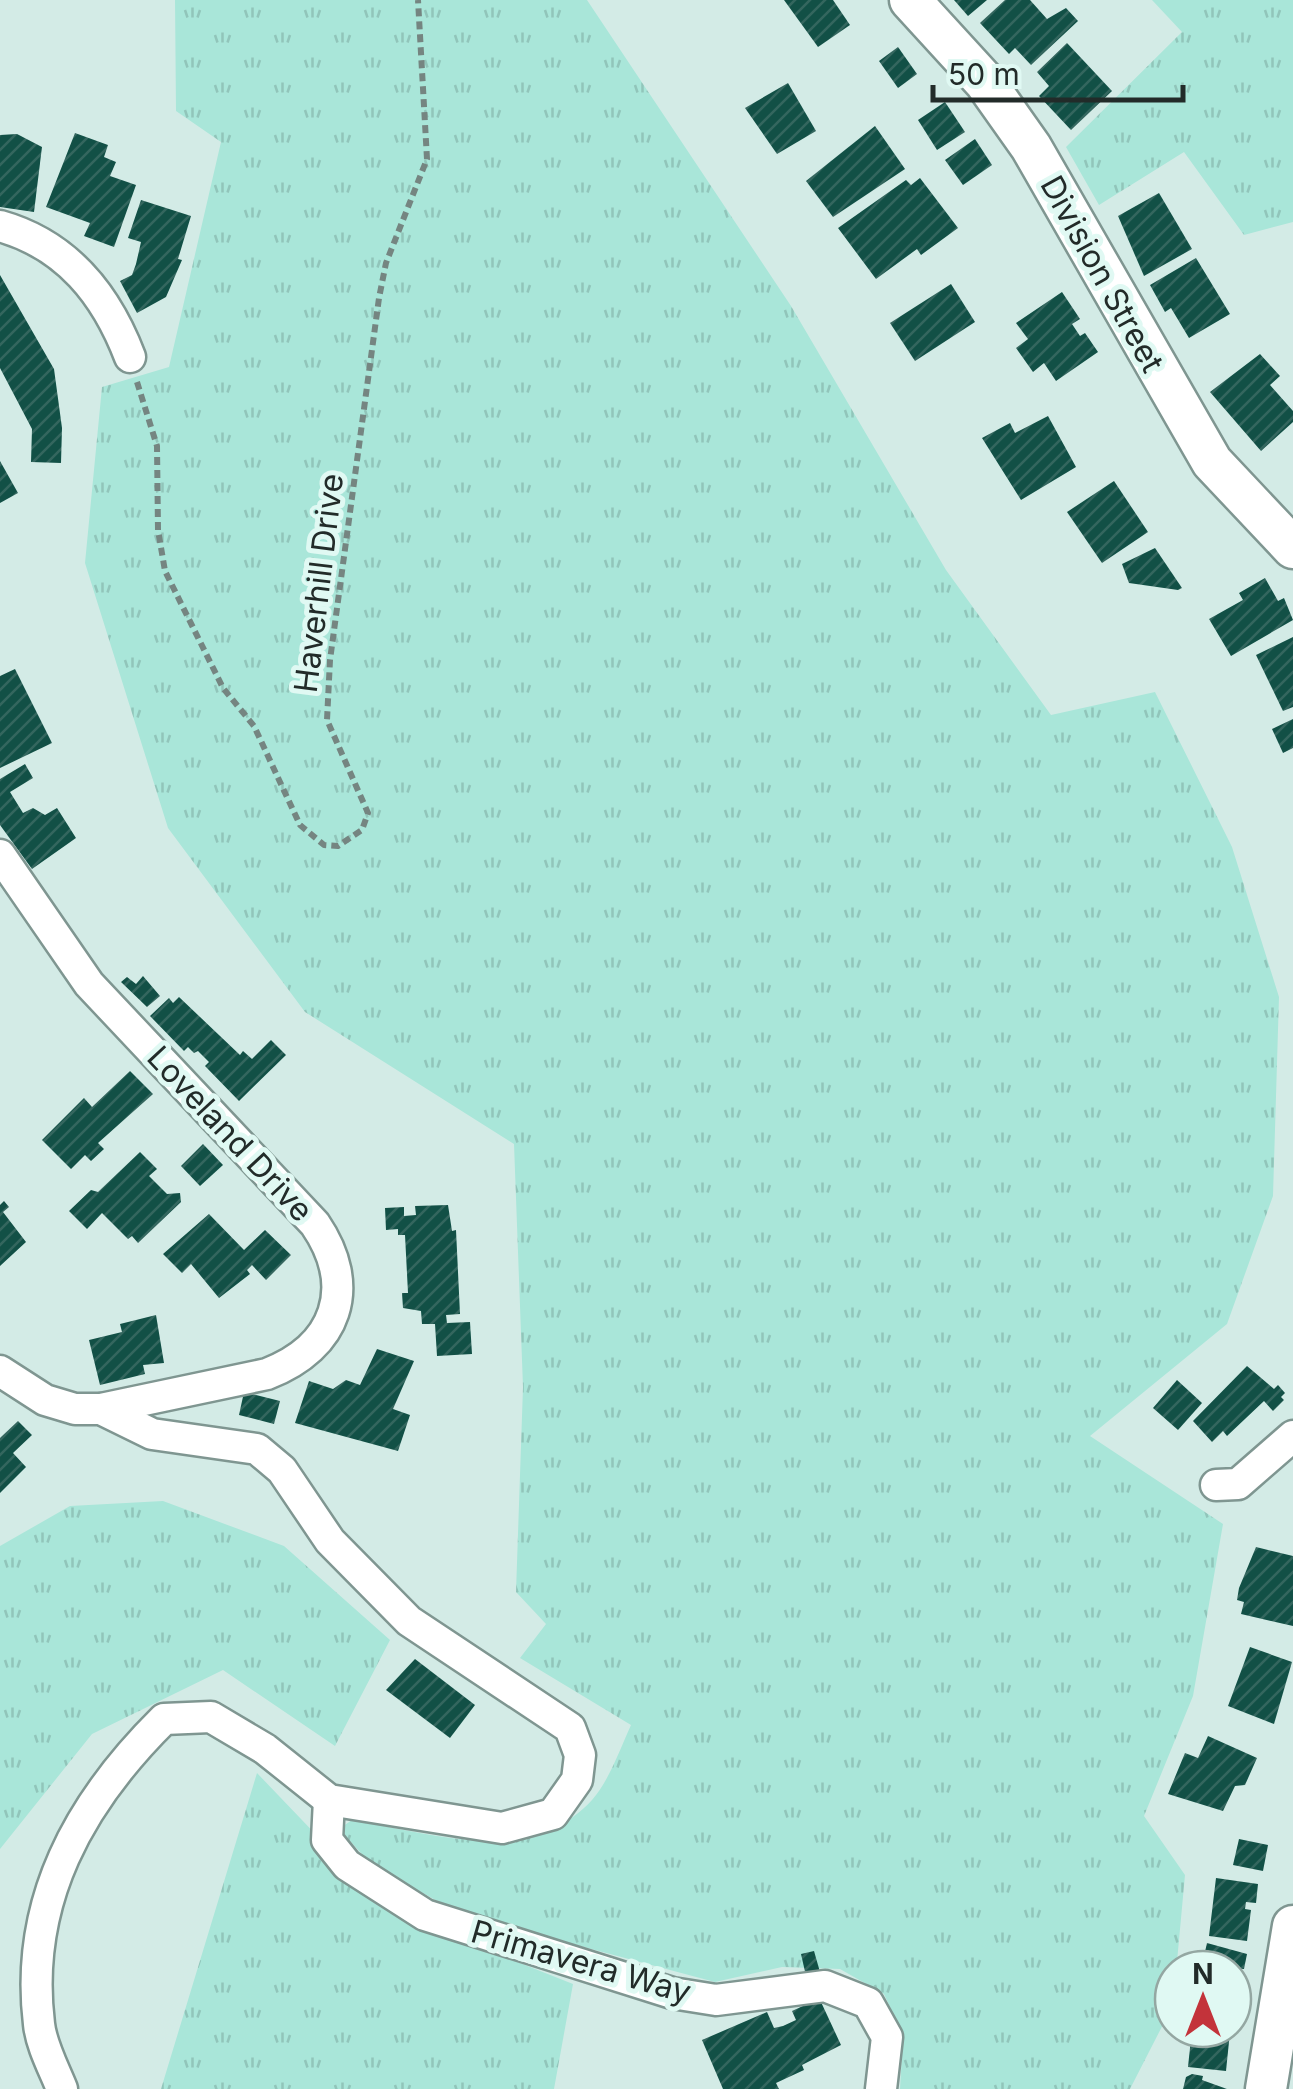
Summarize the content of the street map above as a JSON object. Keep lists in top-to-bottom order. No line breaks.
{"streets":{"street":["Division Street","Loveland Drive","Primavera Way"],"path":["Haverhill Drive"]},"scale_bar":"50 m","north":"top"}
